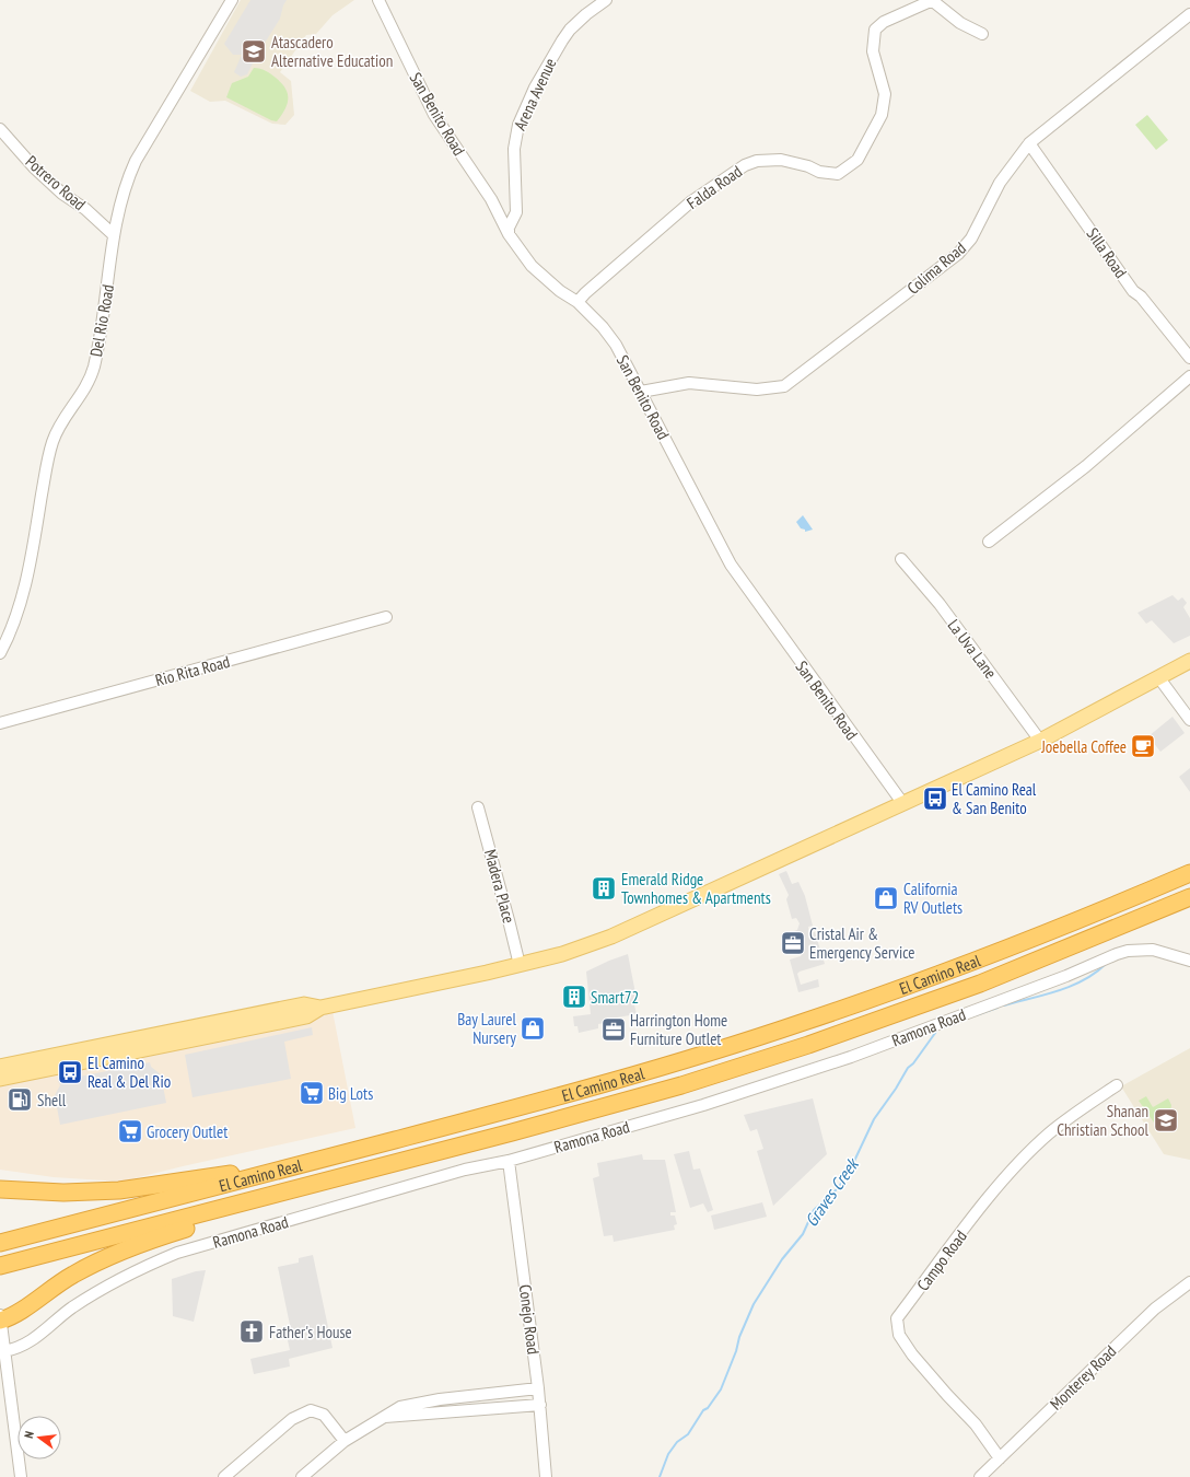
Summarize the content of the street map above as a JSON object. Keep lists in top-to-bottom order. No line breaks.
{"streets":{"highway":["El Camino Real"],"street":["Arena Avenue","San Benito Road","Potrero Road","Falda Road","Silla Road","Colima Road","Del Rio Road","La Uva Lane","Rio Rita Road","Madera Place","Ramona Road","Campo Road","Conejo Road","Monterey Road"]},"crossings":[["Arena Avenue","San Benito Road"],["San Benito Road","Falda Road"],["San Benito Road","Colima Road"],["Potrero Road","Del Rio Road"],["Silla Road","Colima Road"],["Ramona Road","Conejo Road"],["Campo Road","Monterey Road"]],"water":["Graves Creek"],"places":{"school or university":["Atascadero Alternative Education","Shanan Christian School"],"cafe":["Joebella Coffee"],"bus stop":["El Camino Real & San Benito","El Camino Real & Del Rio"],"building":["Emerald Ridge Townhomes & Apartments","Smart72"],"shop":["California RV Outlets","Bay Laurel Nursery"],"office":["Cristal Air & Emergency Service","Harrington Home Furniture Outlet"],"supermarket":["Big Lots","Grocery Outlet"],"fuel station":["Shell"],"church":["Father's House"]},"north":"left"}
